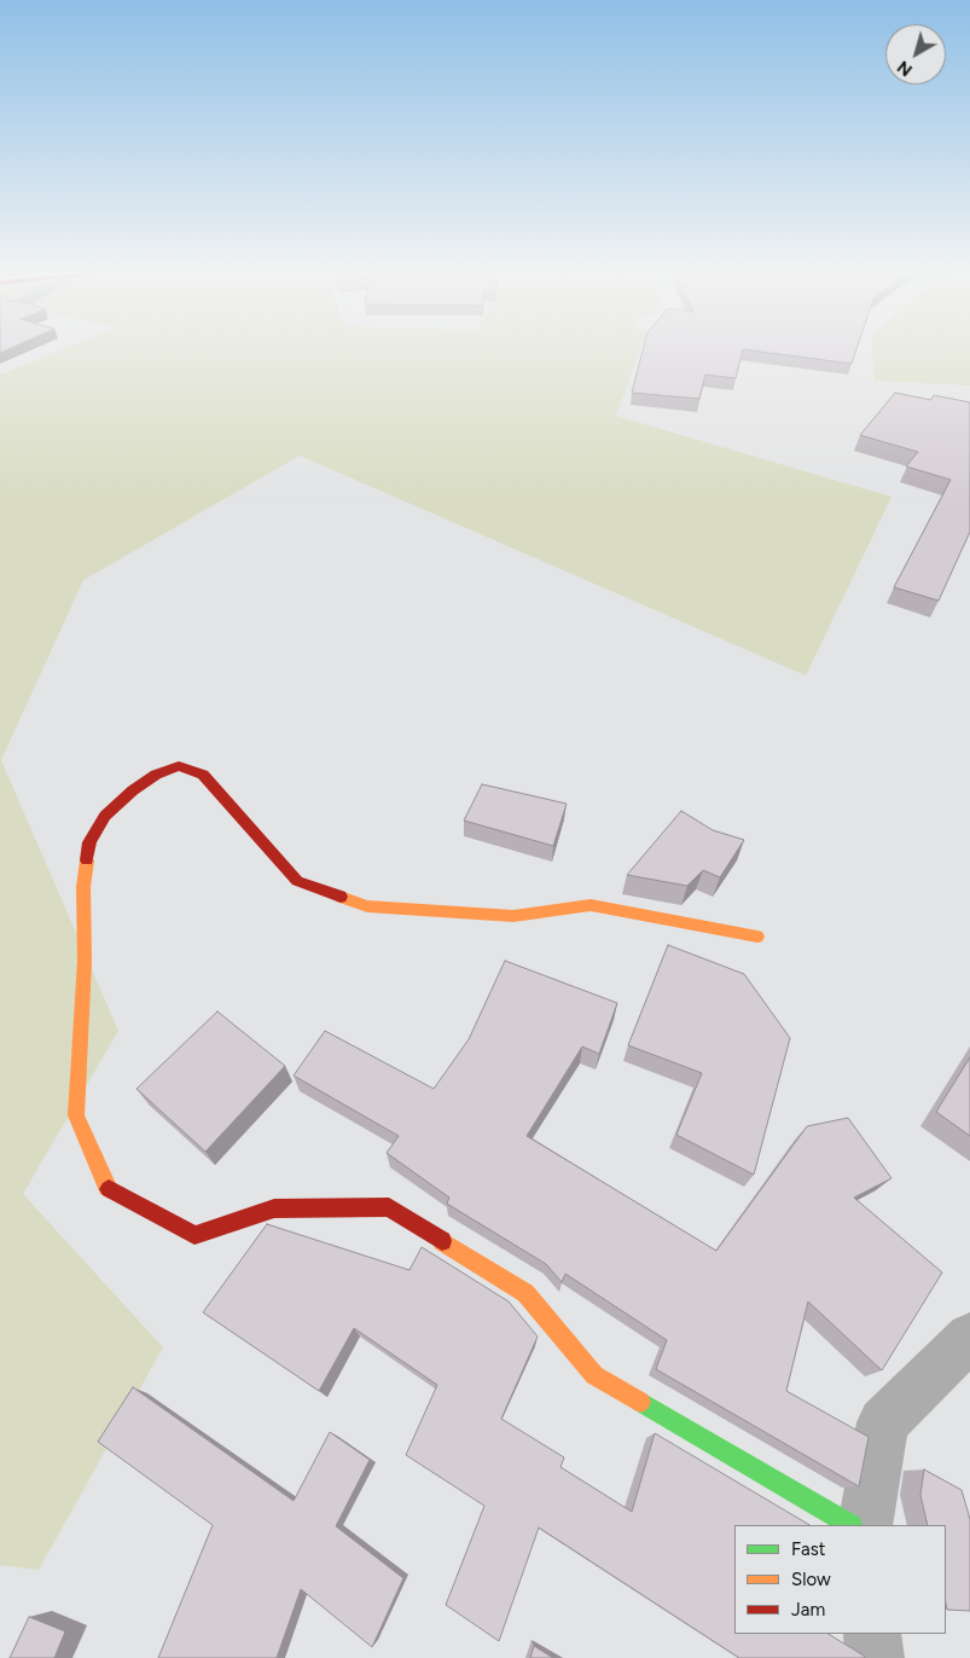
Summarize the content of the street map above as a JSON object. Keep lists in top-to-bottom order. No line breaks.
{"legend":["Fast","Slow","Jam"],"north":"bottom left"}
